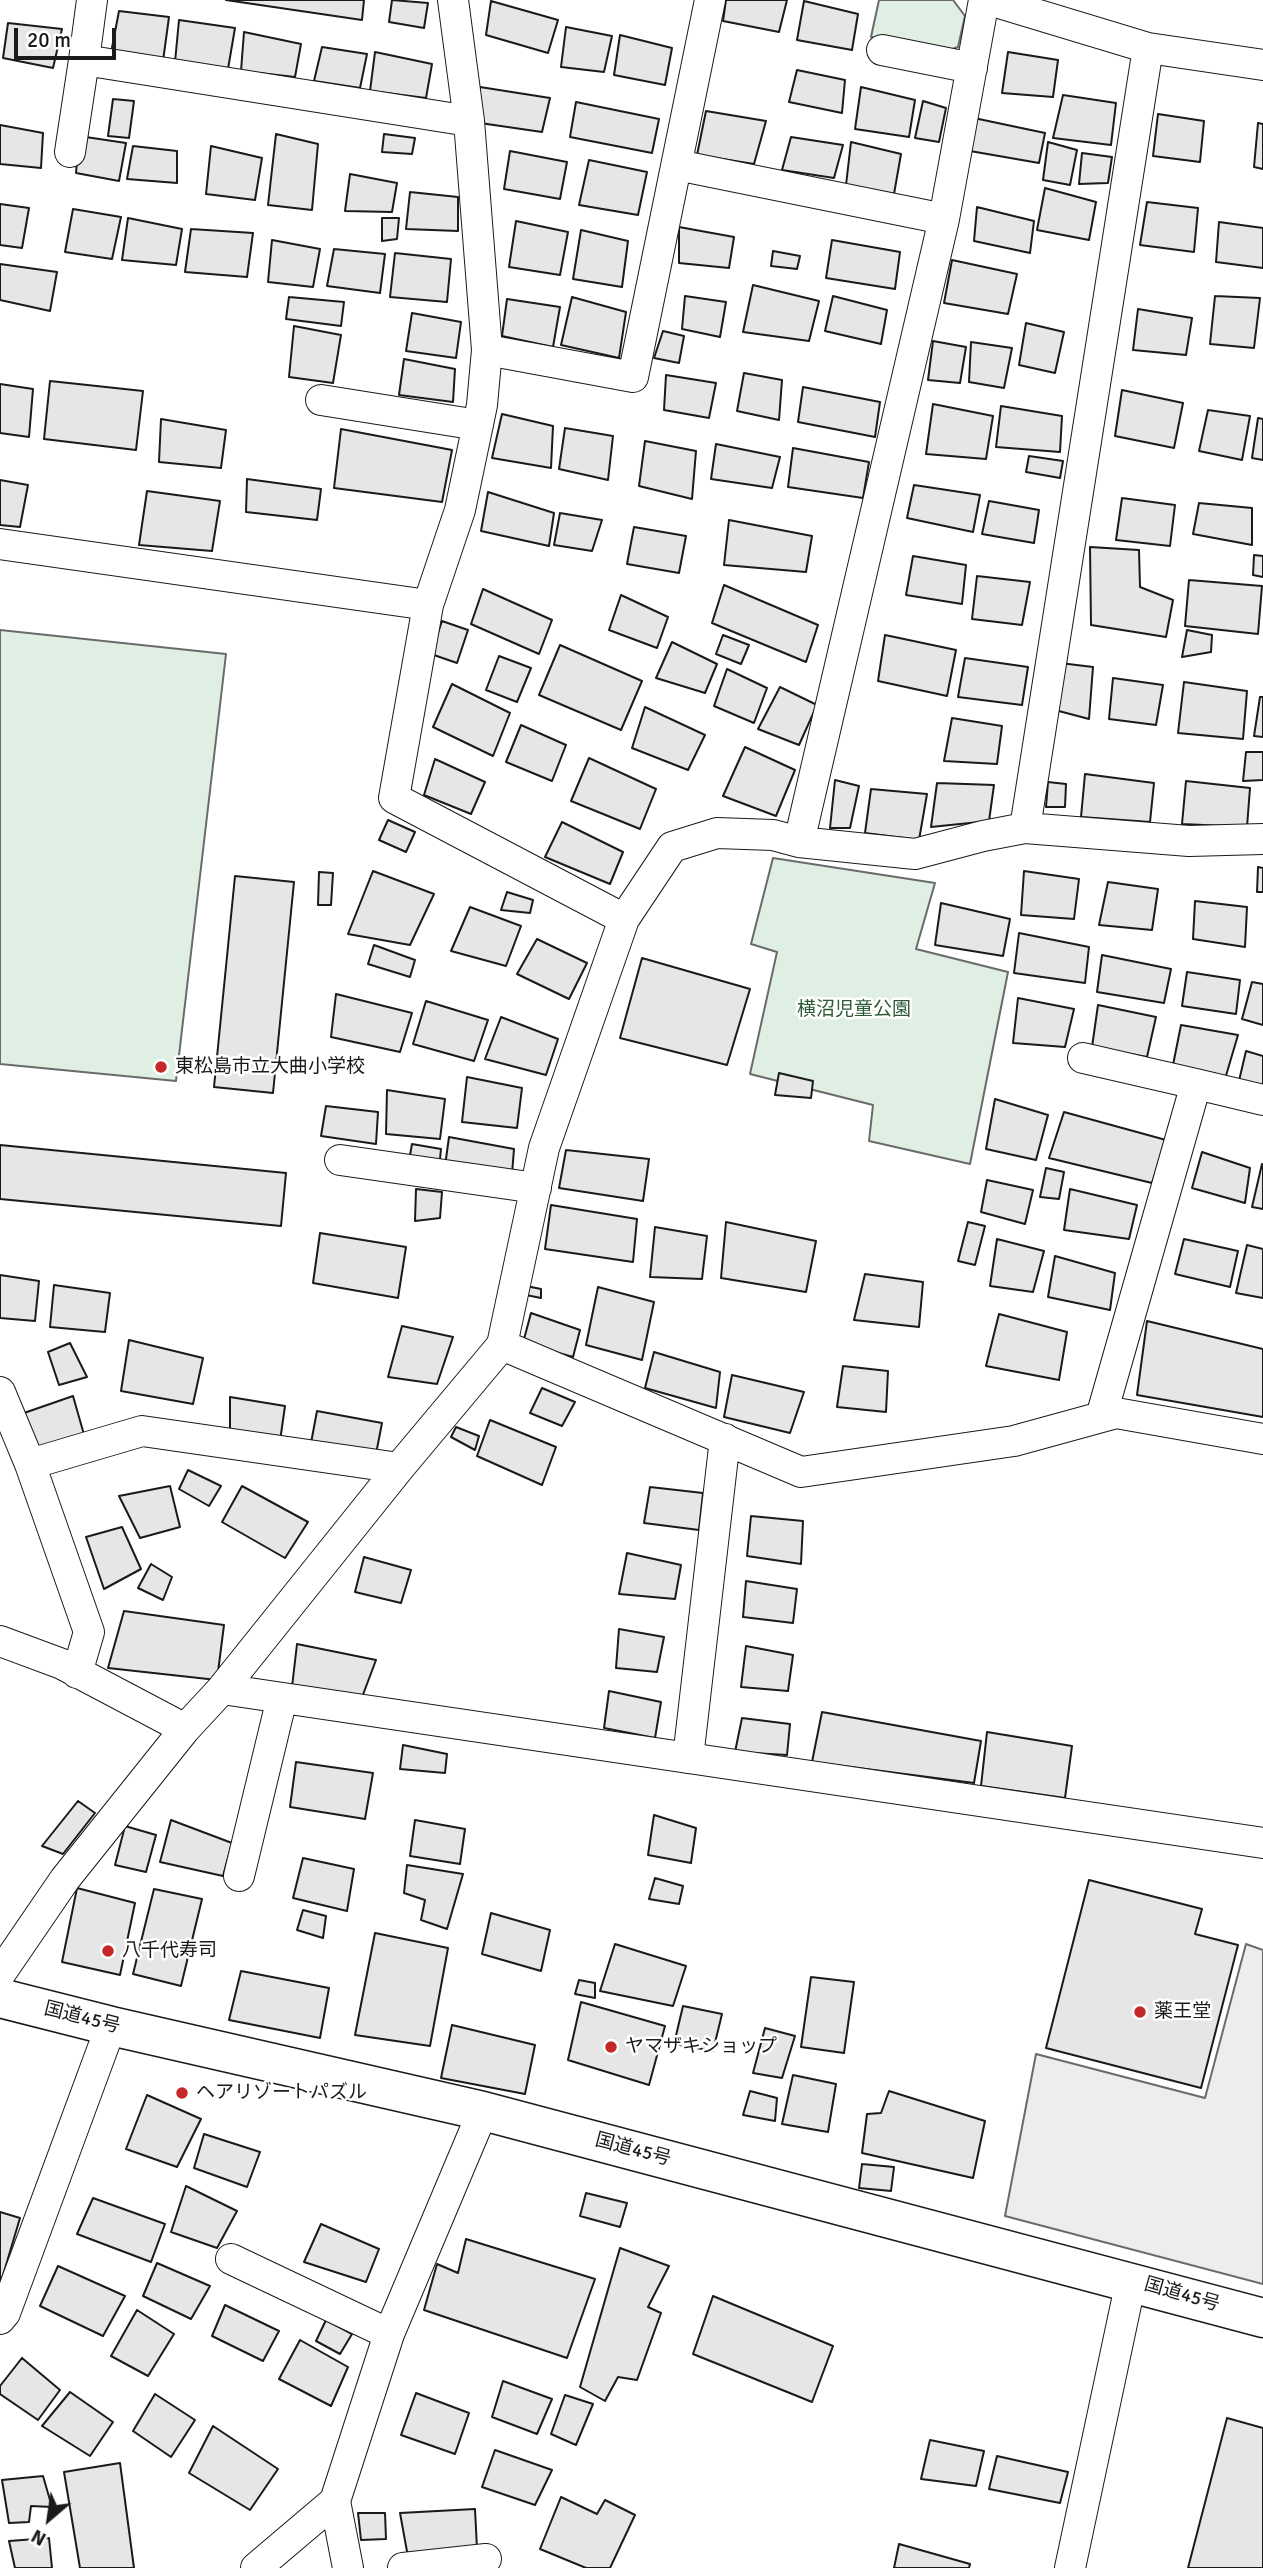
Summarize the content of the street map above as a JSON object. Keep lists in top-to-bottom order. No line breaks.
{"streets":{"highway":["国道45号"]},"parks":["横沼児童公園"],"places":["東松島市立大曲小学校","八千代寿司","薬王堂","ヤマザキショップ","ヘアリゾートパズル"],"scale_bar":"20 m","north":"bottom left"}
